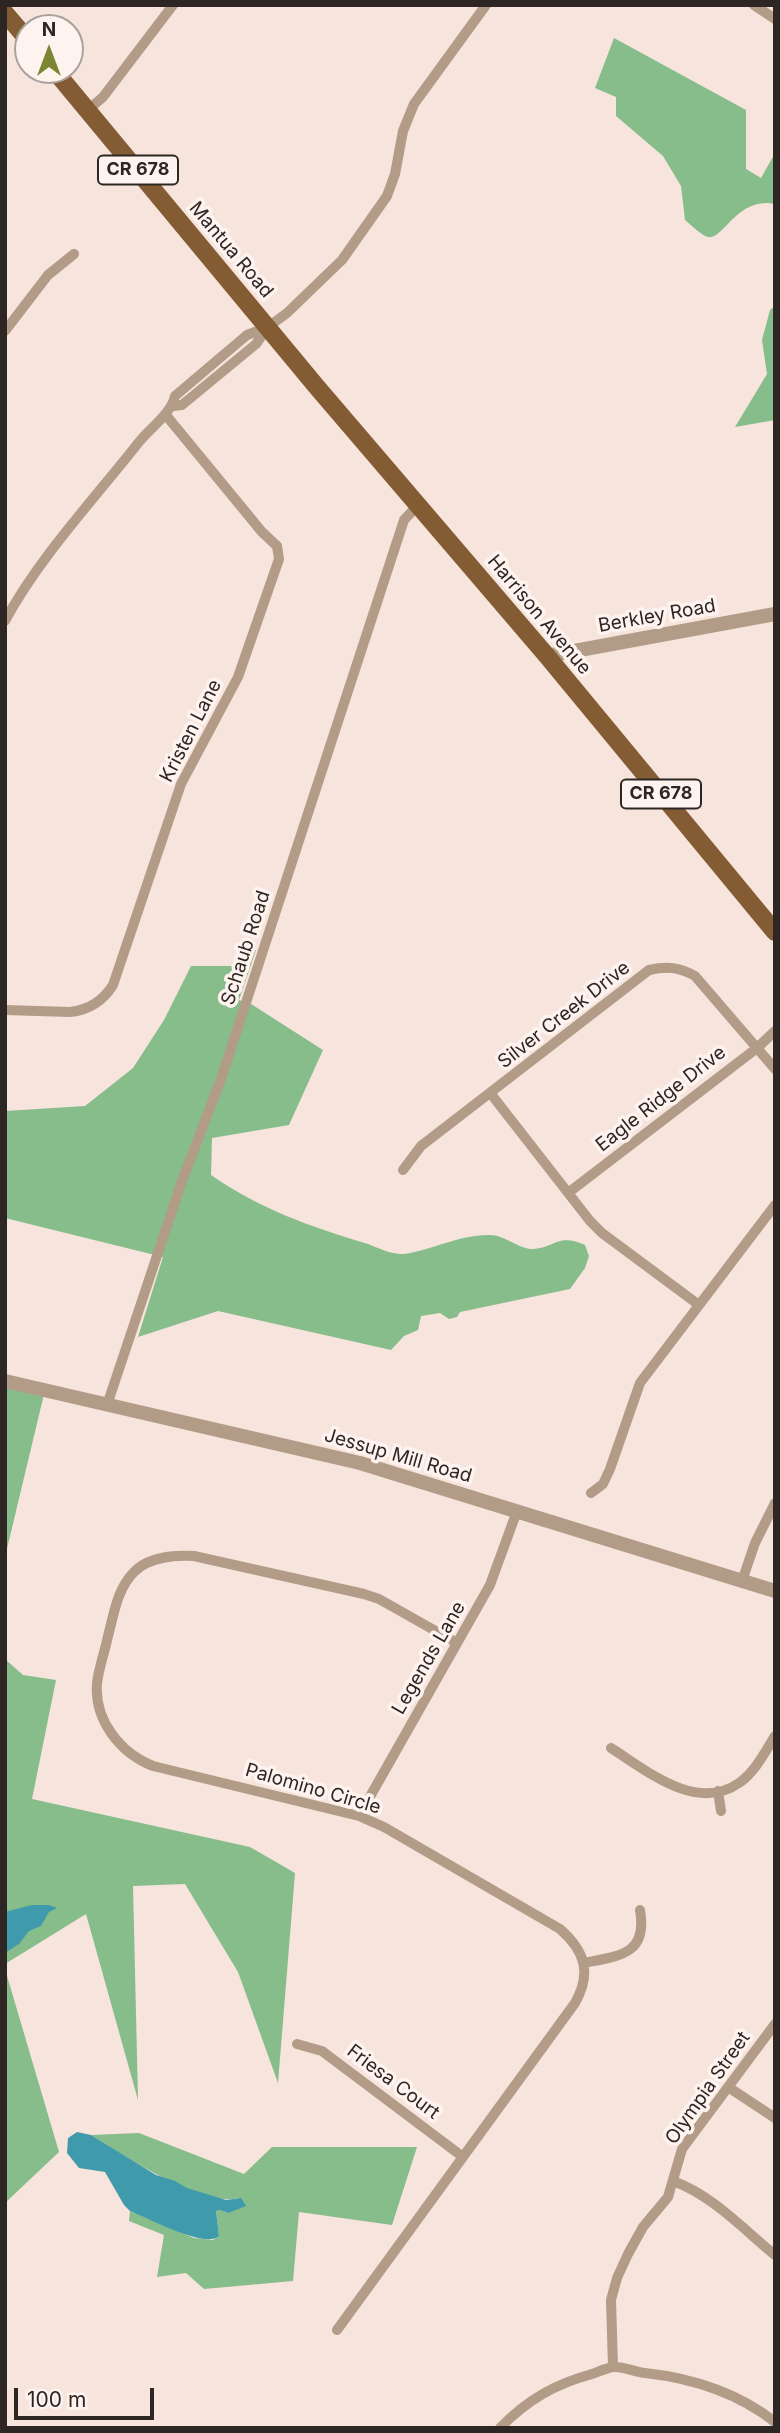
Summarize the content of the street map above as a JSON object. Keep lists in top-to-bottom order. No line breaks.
{"streets":{"main road":["CR 678","Mantua Road","Harrison Avenue"],"street":["Berkley Road","Kristen Lane","Schaub Road","Silver Creek Drive","Eagle Ridge Drive","Jessup Mill Road","Legends Lane","Palomino Circle","Friesa Court","Olympia Street"]},"crossings":[["Mantua Road","Harrison Avenue"],["Harrison Avenue","Berkley Road"],["Harrison Avenue","Schaub Road"],["Schaub Road","Jessup Mill Road"],["Silver Creek Drive","Eagle Ridge Drive"],["Jessup Mill Road","Legends Lane"],["Legends Lane","Palomino Circle"]],"scale_bar":"100 m","north":"top"}
